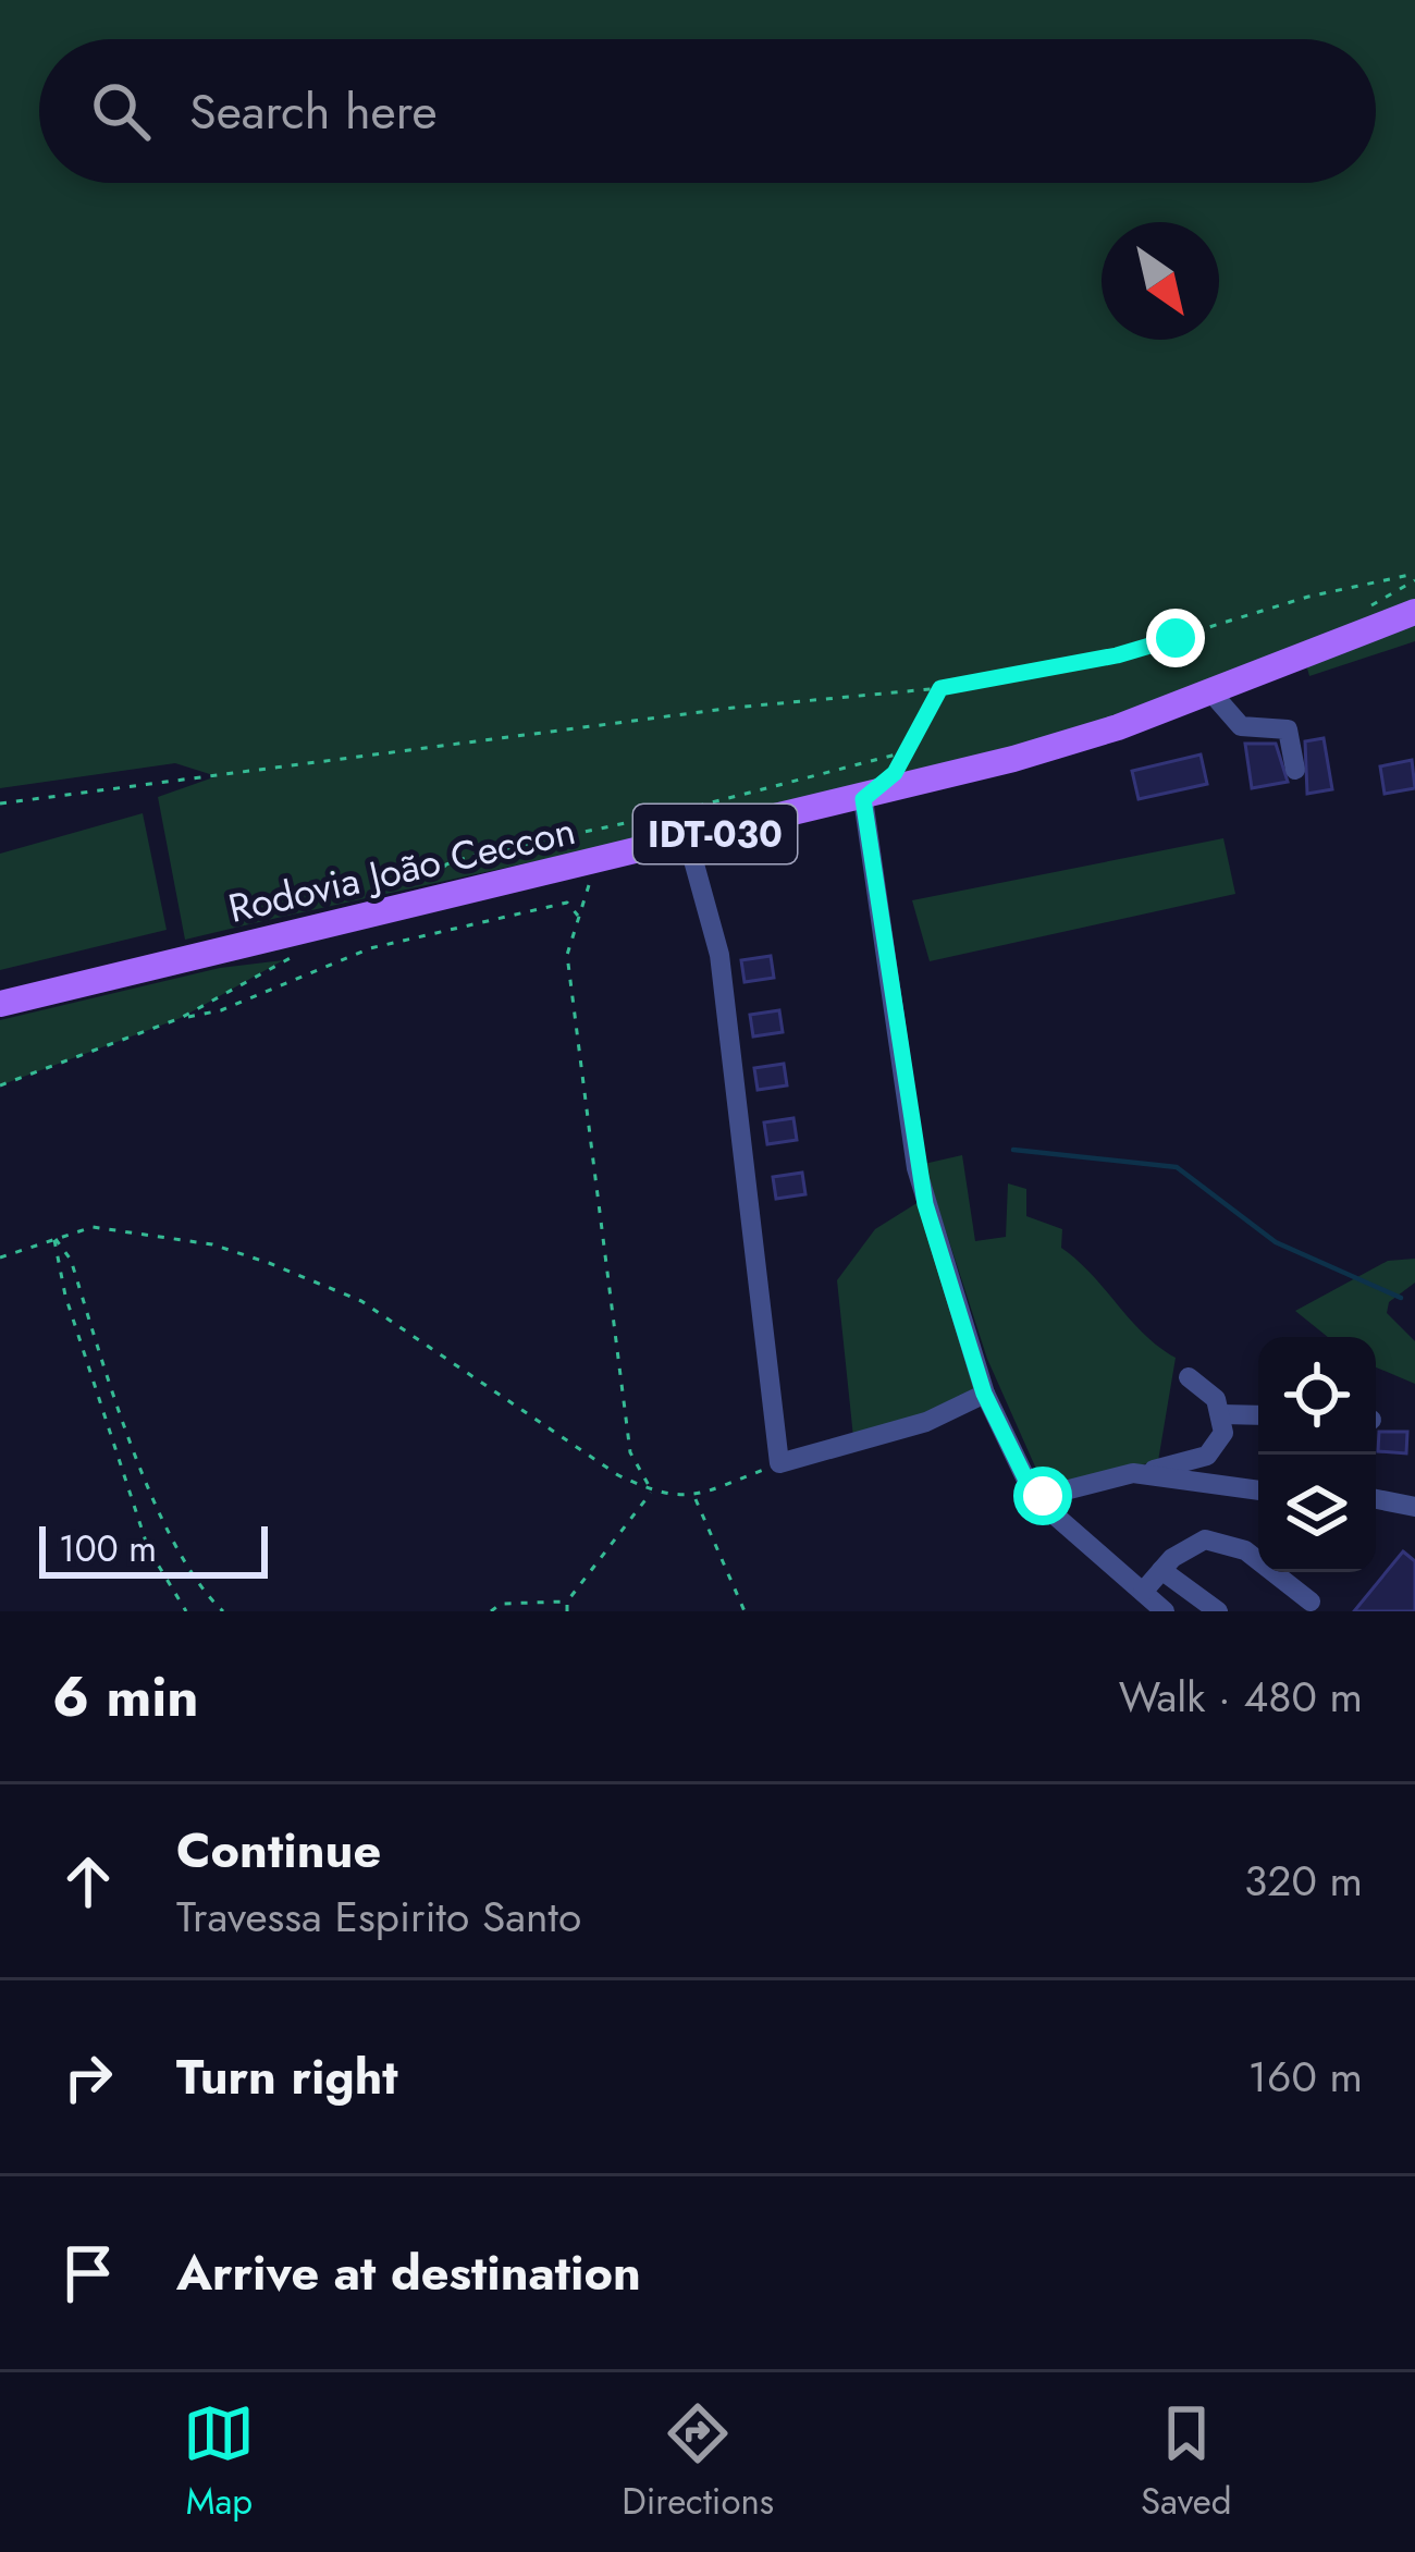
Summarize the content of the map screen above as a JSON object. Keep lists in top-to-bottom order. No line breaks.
{"streets":{"main road":["IDT-030","Rodovia João Ceccon"]},"scale_bar":"100 m","north":"bottom right","page":{"search":"Search here","scale":"100 m","heading":["6 min","Walk · 480 m"],"list":[["Continue","Travessa Espirito Santo","320 m"],["Turn right","160 m"],"Arrive at destination"],"nav":["Map","Directions","Saved"]}}
